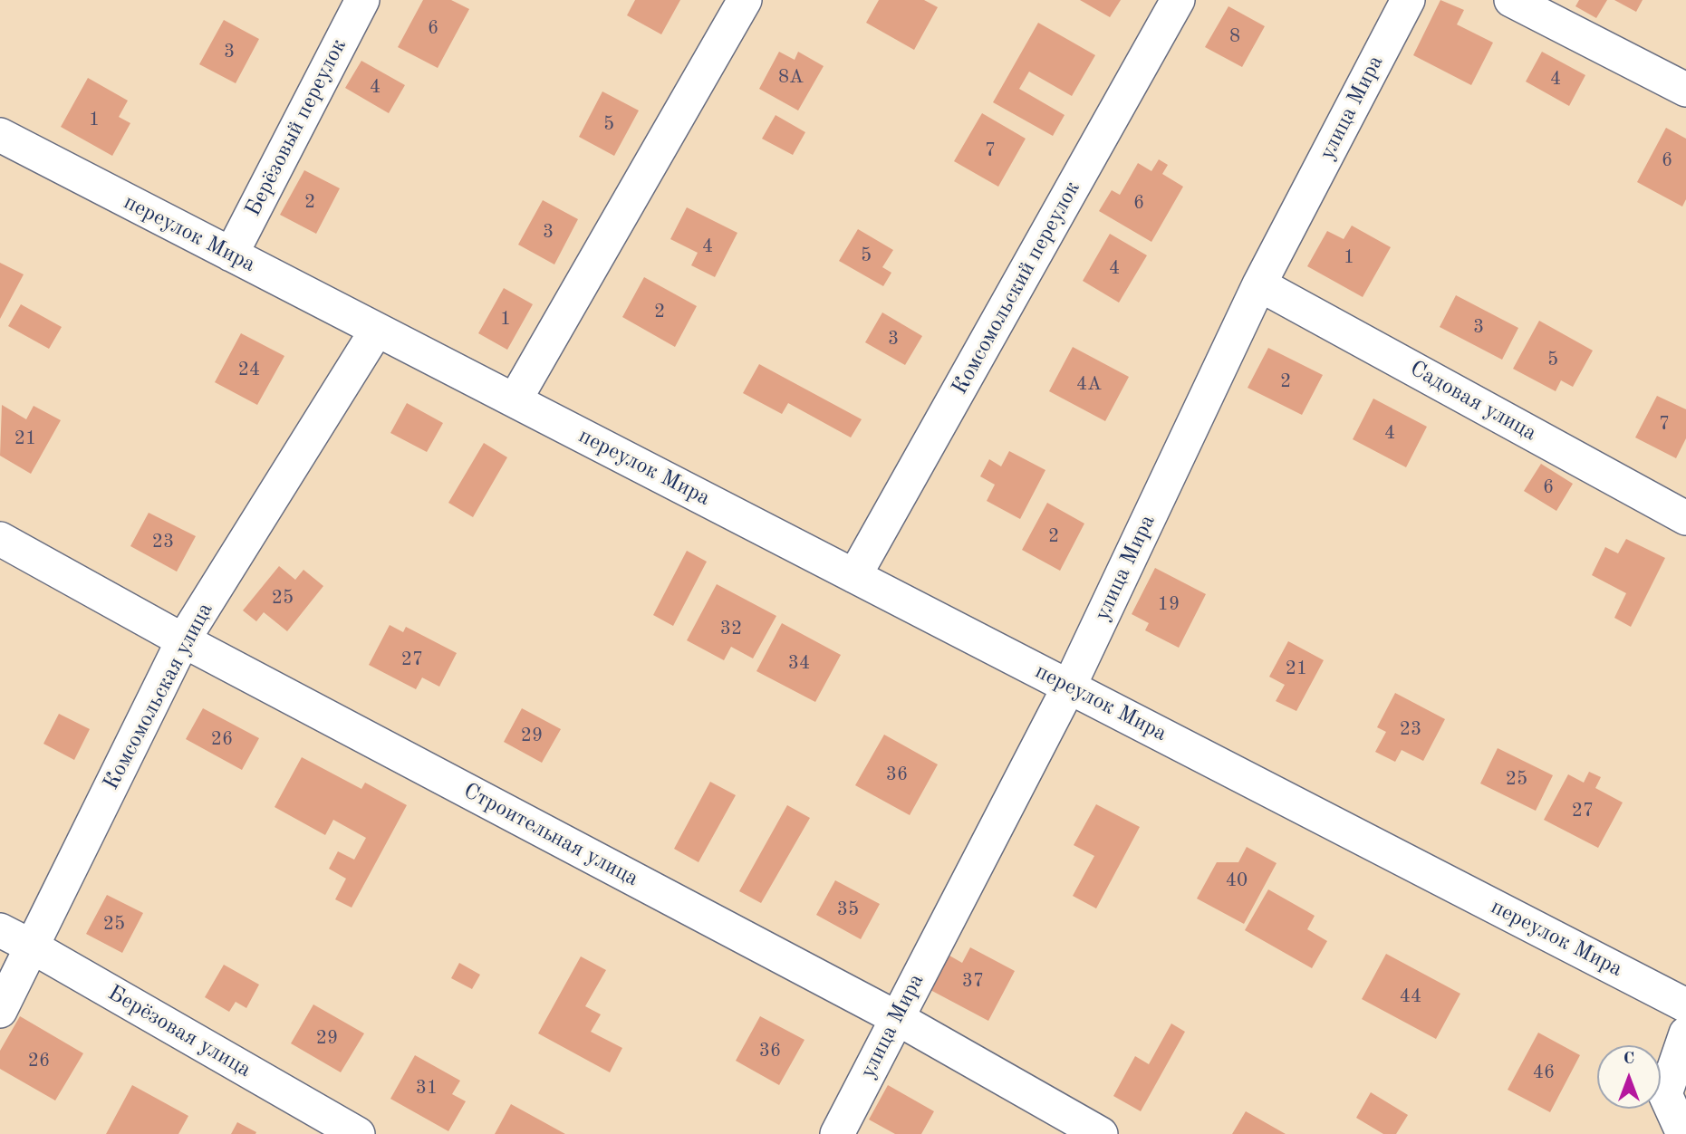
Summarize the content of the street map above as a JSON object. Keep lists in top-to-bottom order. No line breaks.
{"streets":{"street":["улица Мира","Берёзовый переулок","переулок Мира","Комсомольский переулок","Садовая улица","Комсомольская улица","Строительная улица","Берёзовая улица"]},"crossings":[["улица Мира","переулок Мира"],["улица Мира","Садовая улица"],["улица Мира","Строительная улица"],["Берёзовый переулок","переулок Мира"],["переулок Мира","Комсомольский переулок"],["переулок Мира","Комсомольская улица"],["Комсомольская улица","Строительная улица"],["Комсомольская улица","Берёзовая улица"]],"house_numbers":["6","8","3","8А","4","4","1","5","7","6","2","6","3","4","5","1","4","2","1","3","3","5","24","2","4А","7","4","21","6","2","23","25","19","32","27","34","21","23","29","26","36","25","27","40","35","25","37","44","29","36","26","46","31"],"north":"top"}
